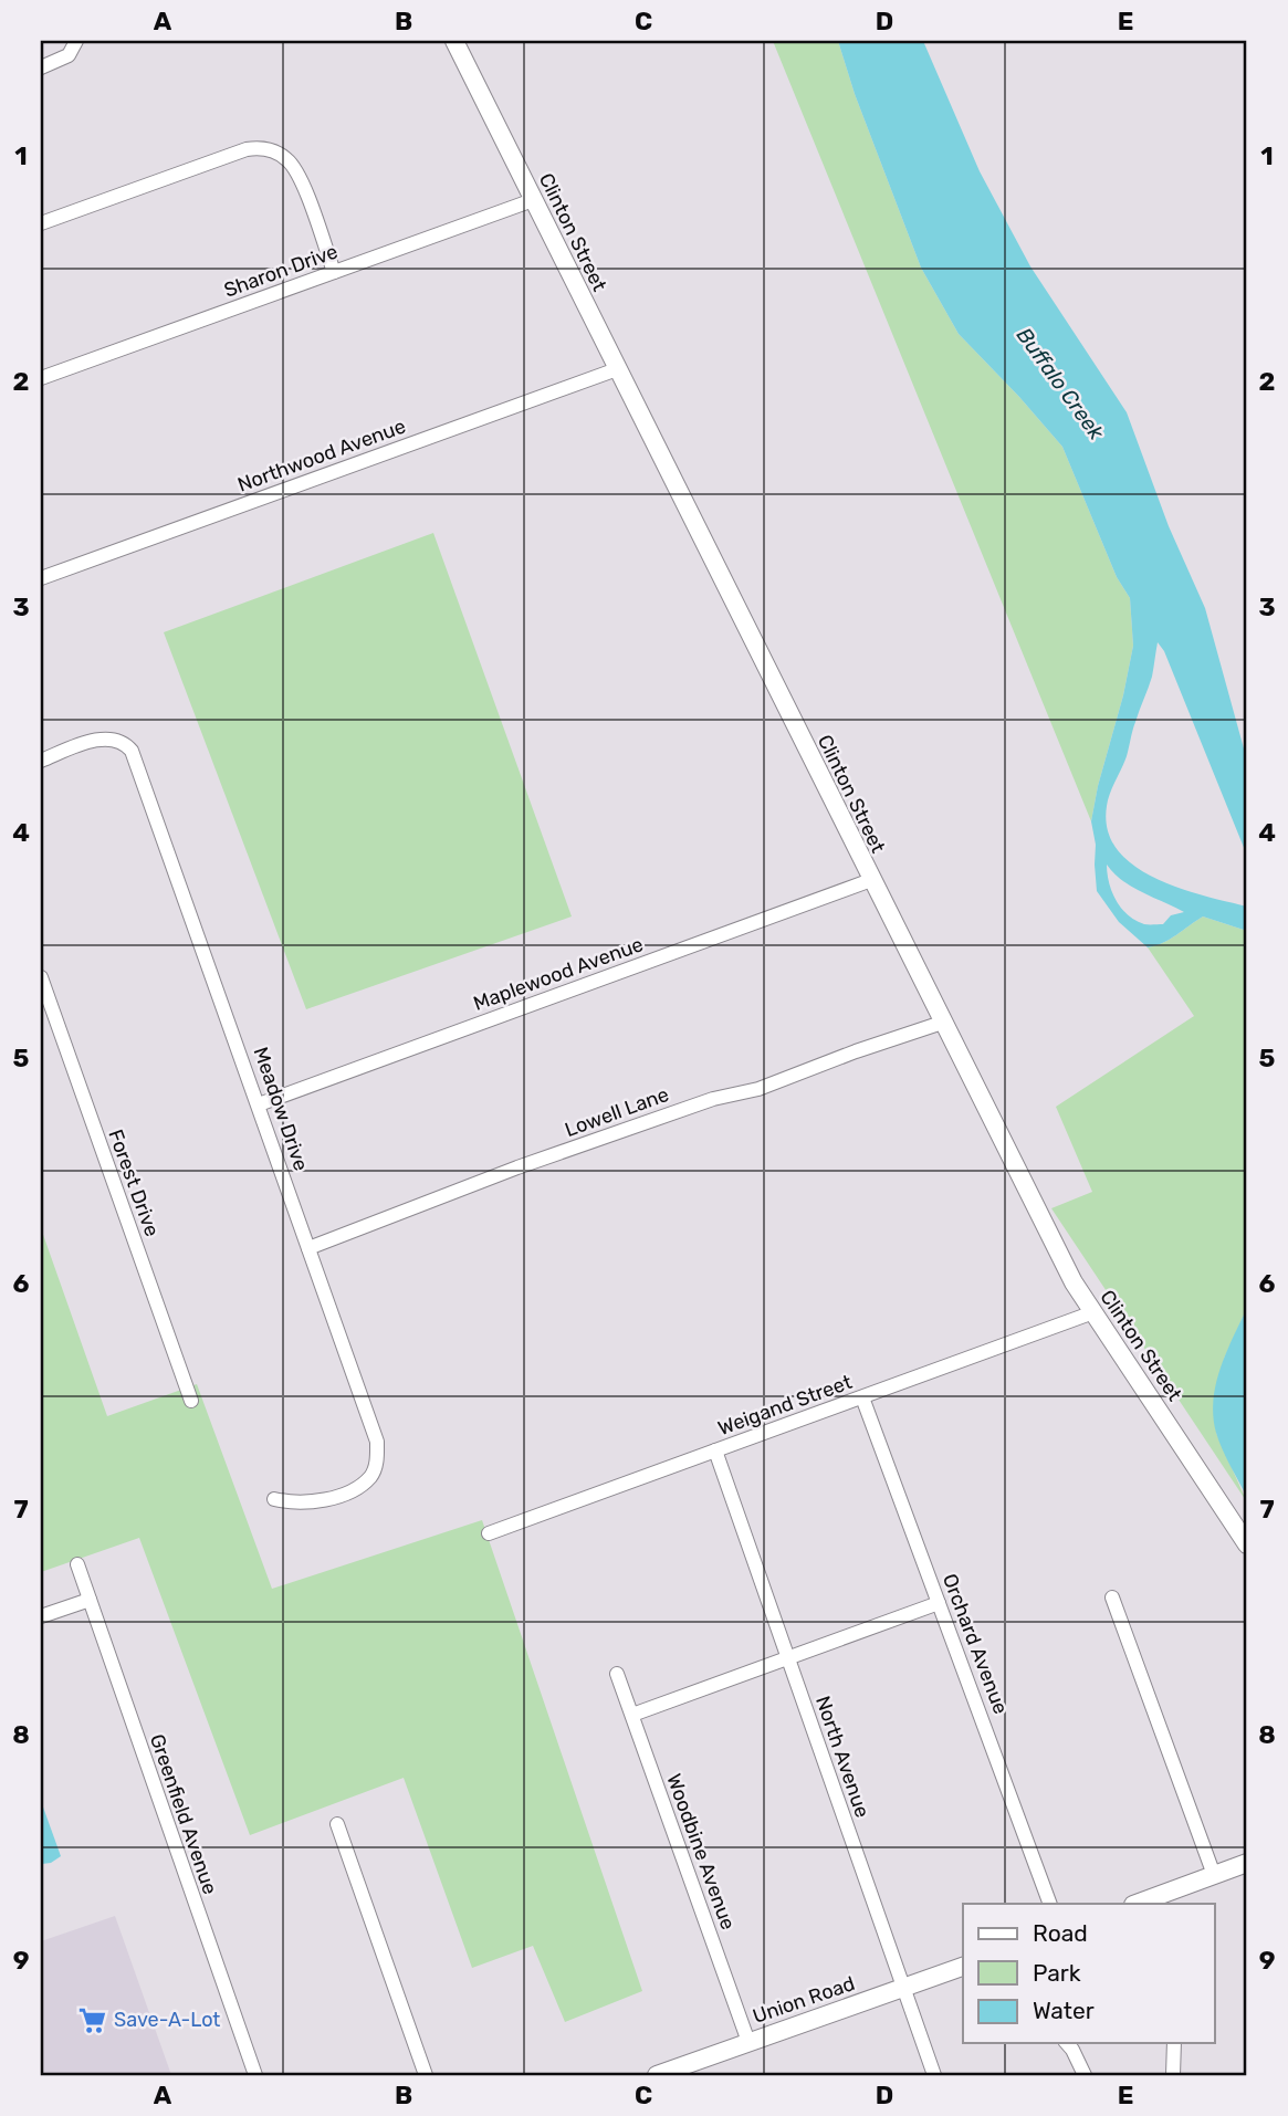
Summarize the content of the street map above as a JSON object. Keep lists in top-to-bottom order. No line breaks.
{"streets":{"main road":["Clinton Street","Union Road"],"street":["Sharon Drive","Northwood Avenue","Maplewood Avenue","Meadow Drive","Lowell Lane","Forest Drive","Weigand Street","Orchard Avenue","North Avenue","Greenfield Avenue","Woodbine Avenue"]},"crossings":[["Clinton Street","Sharon Drive"],["Clinton Street","Northwood Avenue"],["Clinton Street","Maplewood Avenue"],["Clinton Street","Lowell Lane"],["Clinton Street","Weigand Street"],["Maplewood Avenue","Meadow Drive"],["Meadow Drive","Lowell Lane"],["Weigand Street","Orchard Avenue"],["Weigand Street","North Avenue"],["North Avenue","Union Road"],["Woodbine Avenue","Union Road"]],"water":["Buffalo Creek"],"places":{"supermarket":["Save-A-Lot"]},"legend":["Road","Park","Water"],"grid":{"columns":["A","B","C","D","E"],"rows":["1","2","3","4","5","6","7","8","9"]}}
